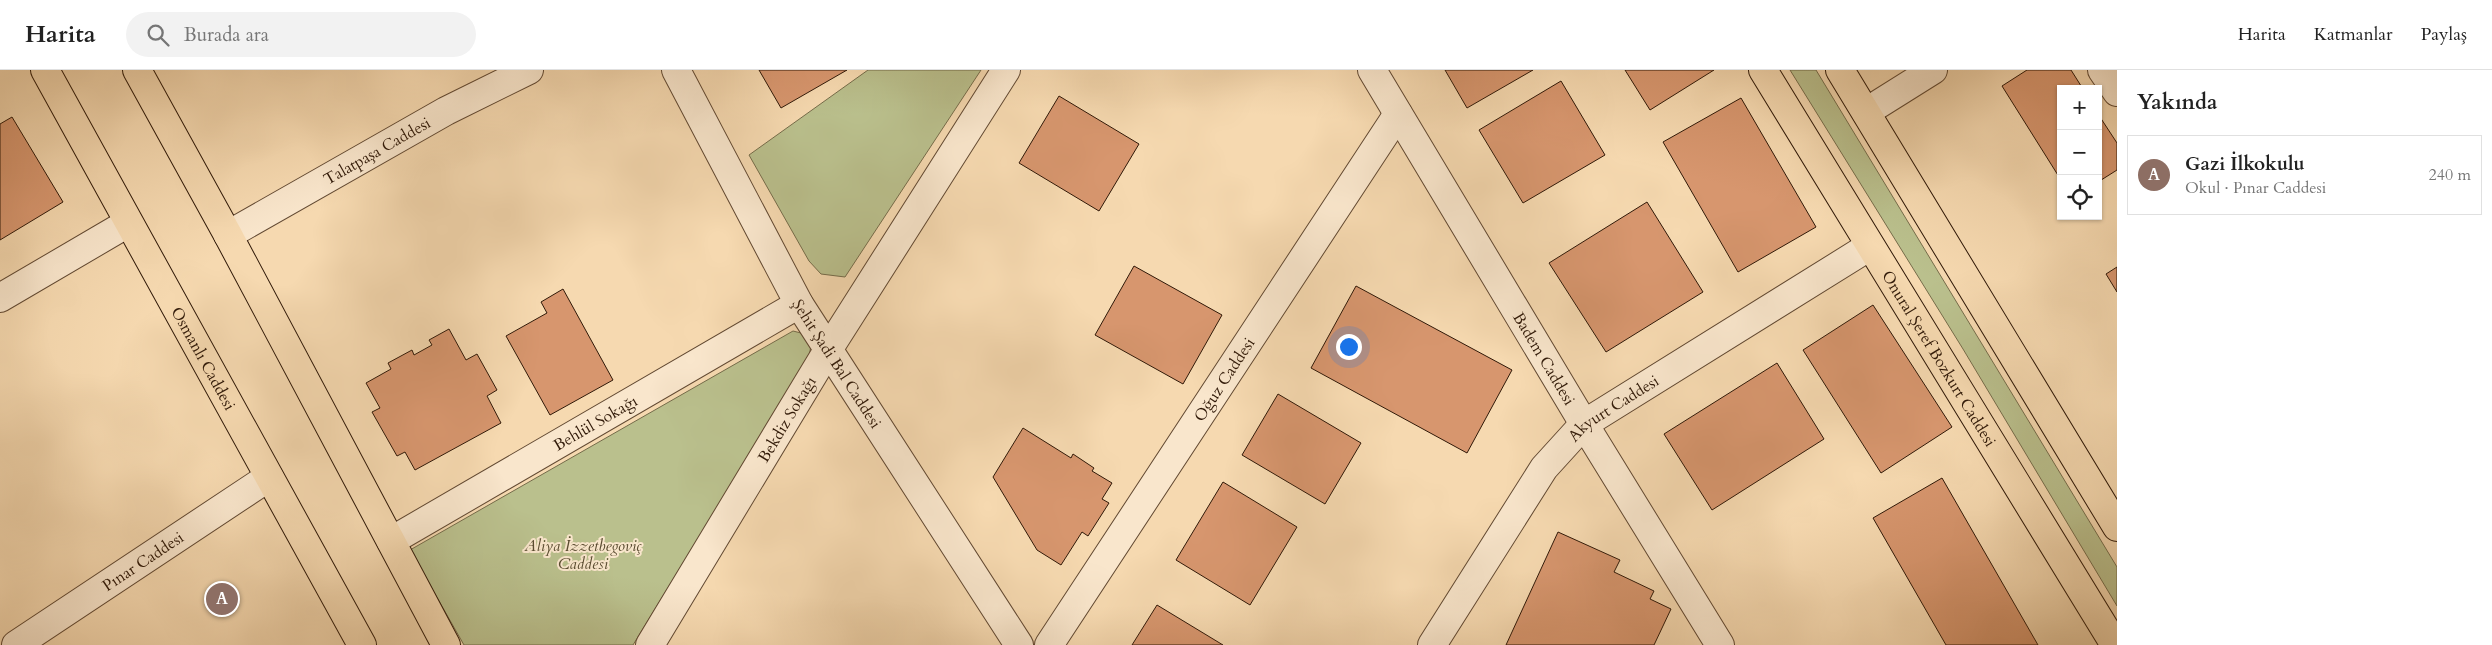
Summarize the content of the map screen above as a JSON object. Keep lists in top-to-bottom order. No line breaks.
{"streets":{"main road":["Osmanlı Caddesi","Onural Şeref Bozkurt Caddesi"],"street":["Talatpaşa Caddesi","Badem Caddesi","Şehit Şadi Bal Caddesi","Oğuz Caddesi","Akyurt Caddesi","Bekdiz Sokağı","Behlül Sokağı","Pınar Caddesi"]},"crossings":[["Osmanlı Caddesi","Pınar Caddesi"],["Badem Caddesi","Oğuz Caddesi"],["Badem Caddesi","Akyurt Caddesi"],["Onural Şeref Bozkurt Caddesi","Akyurt Caddesi"],["Şehit Şadi Bal Caddesi","Bekdiz Sokağı"],["Şehit Şadi Bal Caddesi","Behlül Sokağı"]],"parks":["Aliya İzzetbegoviç Caddesi"],"page":{"header":"Harita","search":"Burada ara","nav":["Harita","Katmanlar","Paylaş"],"heading":"Yakında","map_buttons":["+","−"],"list":[{"mark":"A","name":"Gazi İlkokulu","note":"Okul · Pınar Caddesi","value":"240 m"}],"pins":"A"}}
